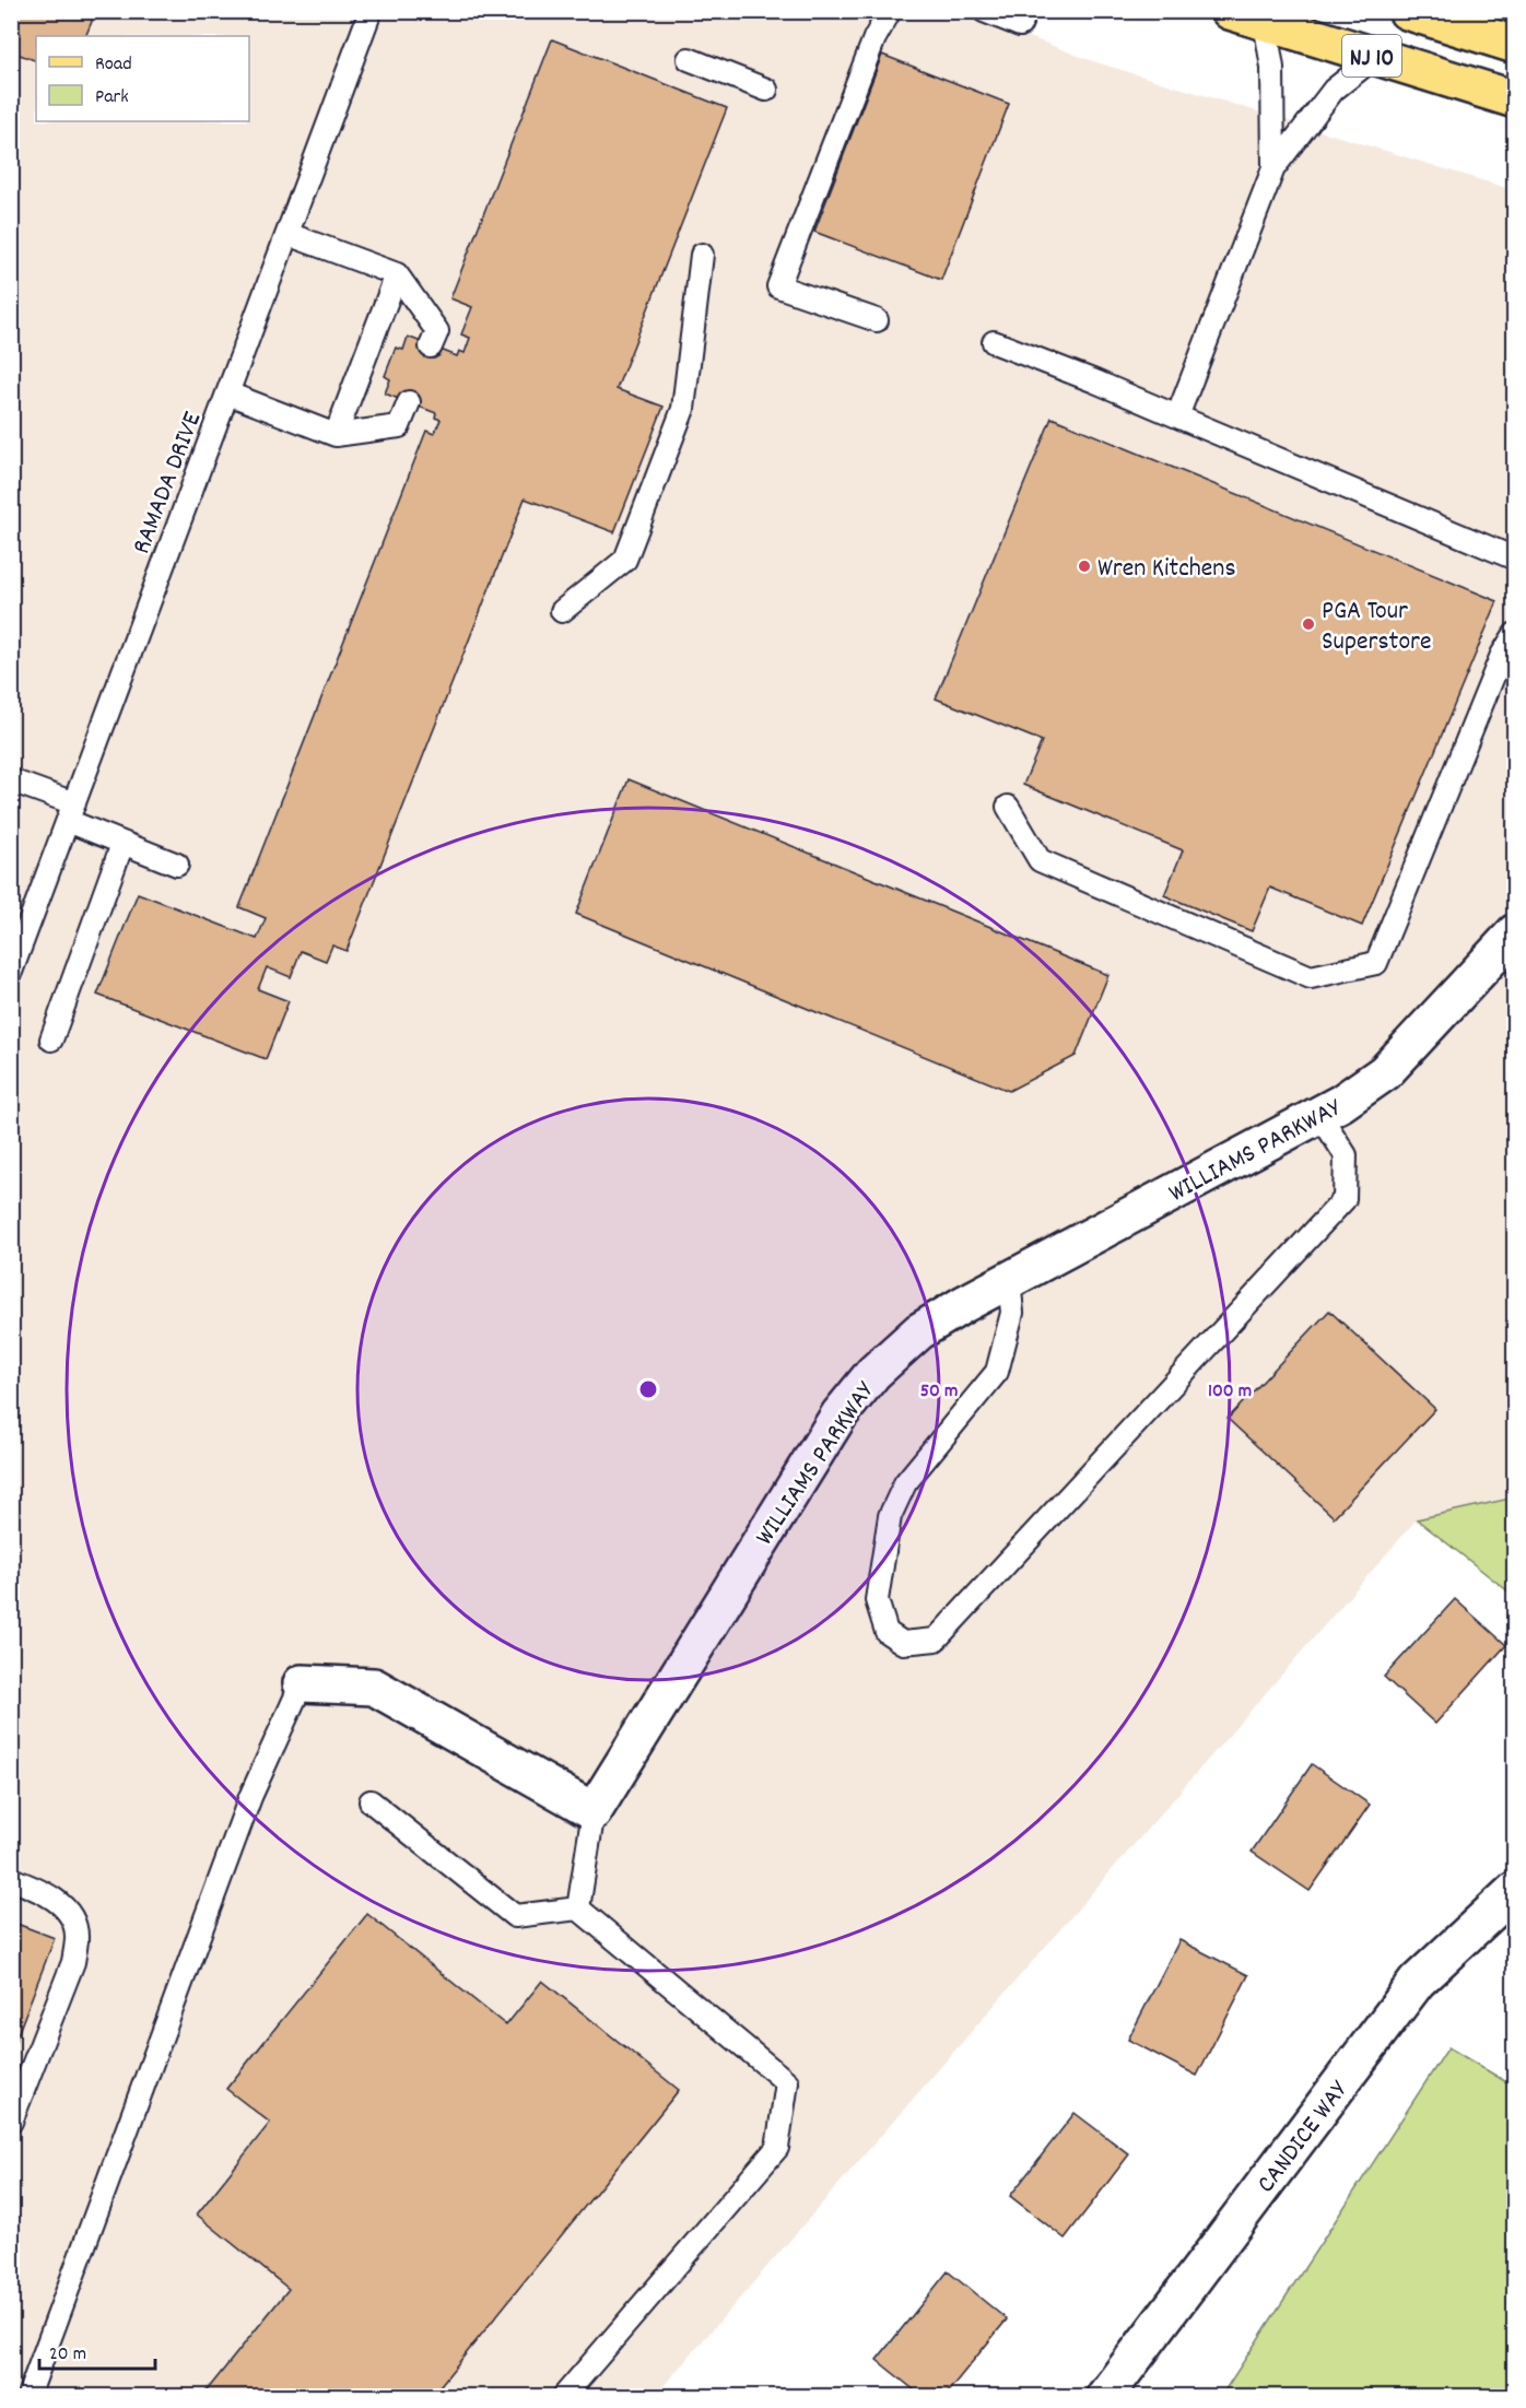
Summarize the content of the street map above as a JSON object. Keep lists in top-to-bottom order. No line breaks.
{"streets":{"main road":["NJ 10"],"street":["WILLIAMS PARKWAY","CANDICE WAY"],"lane":["RAMADA DRIVE"]},"places":["Wren Kitchens","PGA Tour Superstore"],"legend":["Road","Park"],"scale_bar":"20 m","rings":["50 m","100 m"]}
